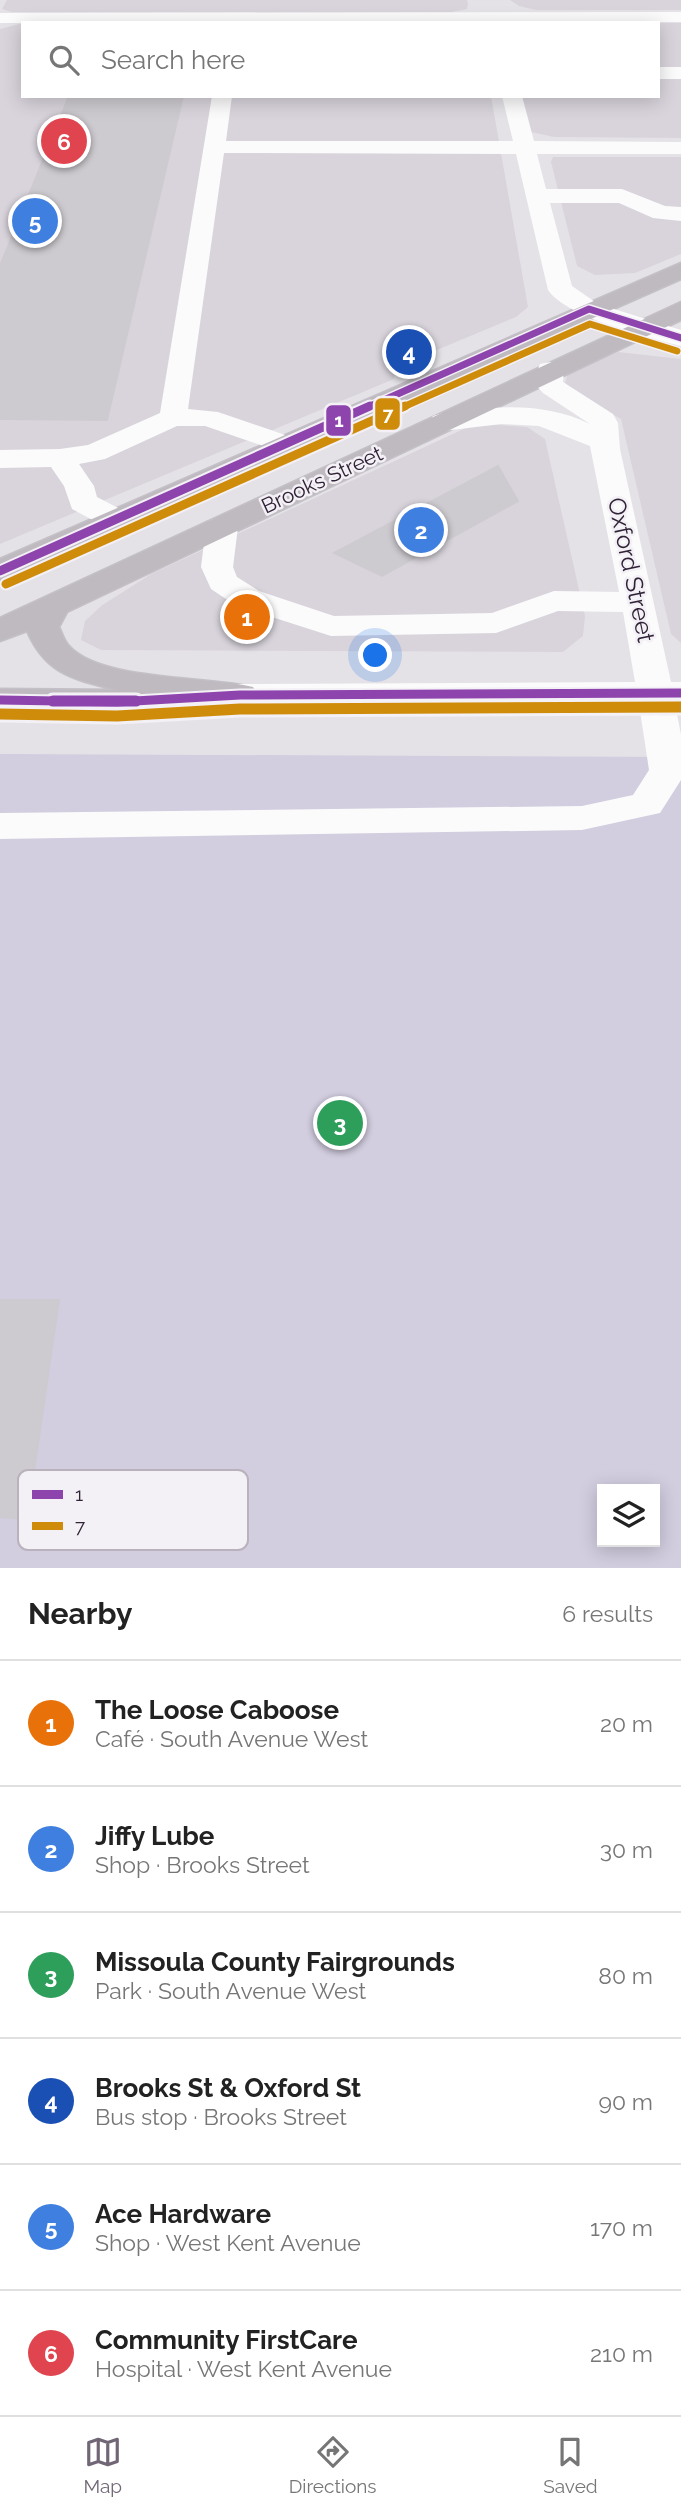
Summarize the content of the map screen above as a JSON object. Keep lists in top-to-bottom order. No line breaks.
{"streets":{"highway":["Brooks Street"],"street":["Oxford Street"]},"crossings":[["Brooks Street","Oxford Street"]],"lines":["transit line 1","transit line 7"],"legend":["1","7"],"page":{"search":"Search here","pins":["6","5","4","2","1","3"],"heading":["Nearby","6 results"],"list":[{"mark":"1","name":"The Loose Caboose","note":"Café · South Avenue West","value":"20 m"},{"mark":"2","name":"Jiffy Lube","note":"Shop · Brooks Street","value":"30 m"},{"mark":"3","name":"Missoula County Fairgrounds","note":"Park · South Avenue West","value":"80 m"},{"mark":"4","name":"Brooks St & Oxford St","note":"Bus stop · Brooks Street","value":"90 m"},{"mark":"5","name":"Ace Hardware","note":"Shop · West Kent Avenue","value":"170 m"},{"mark":"6","name":"Community FirstCare","note":"Hospital · West Kent Avenue","value":"210 m"}],"nav":["Map","Directions","Saved"]}}
